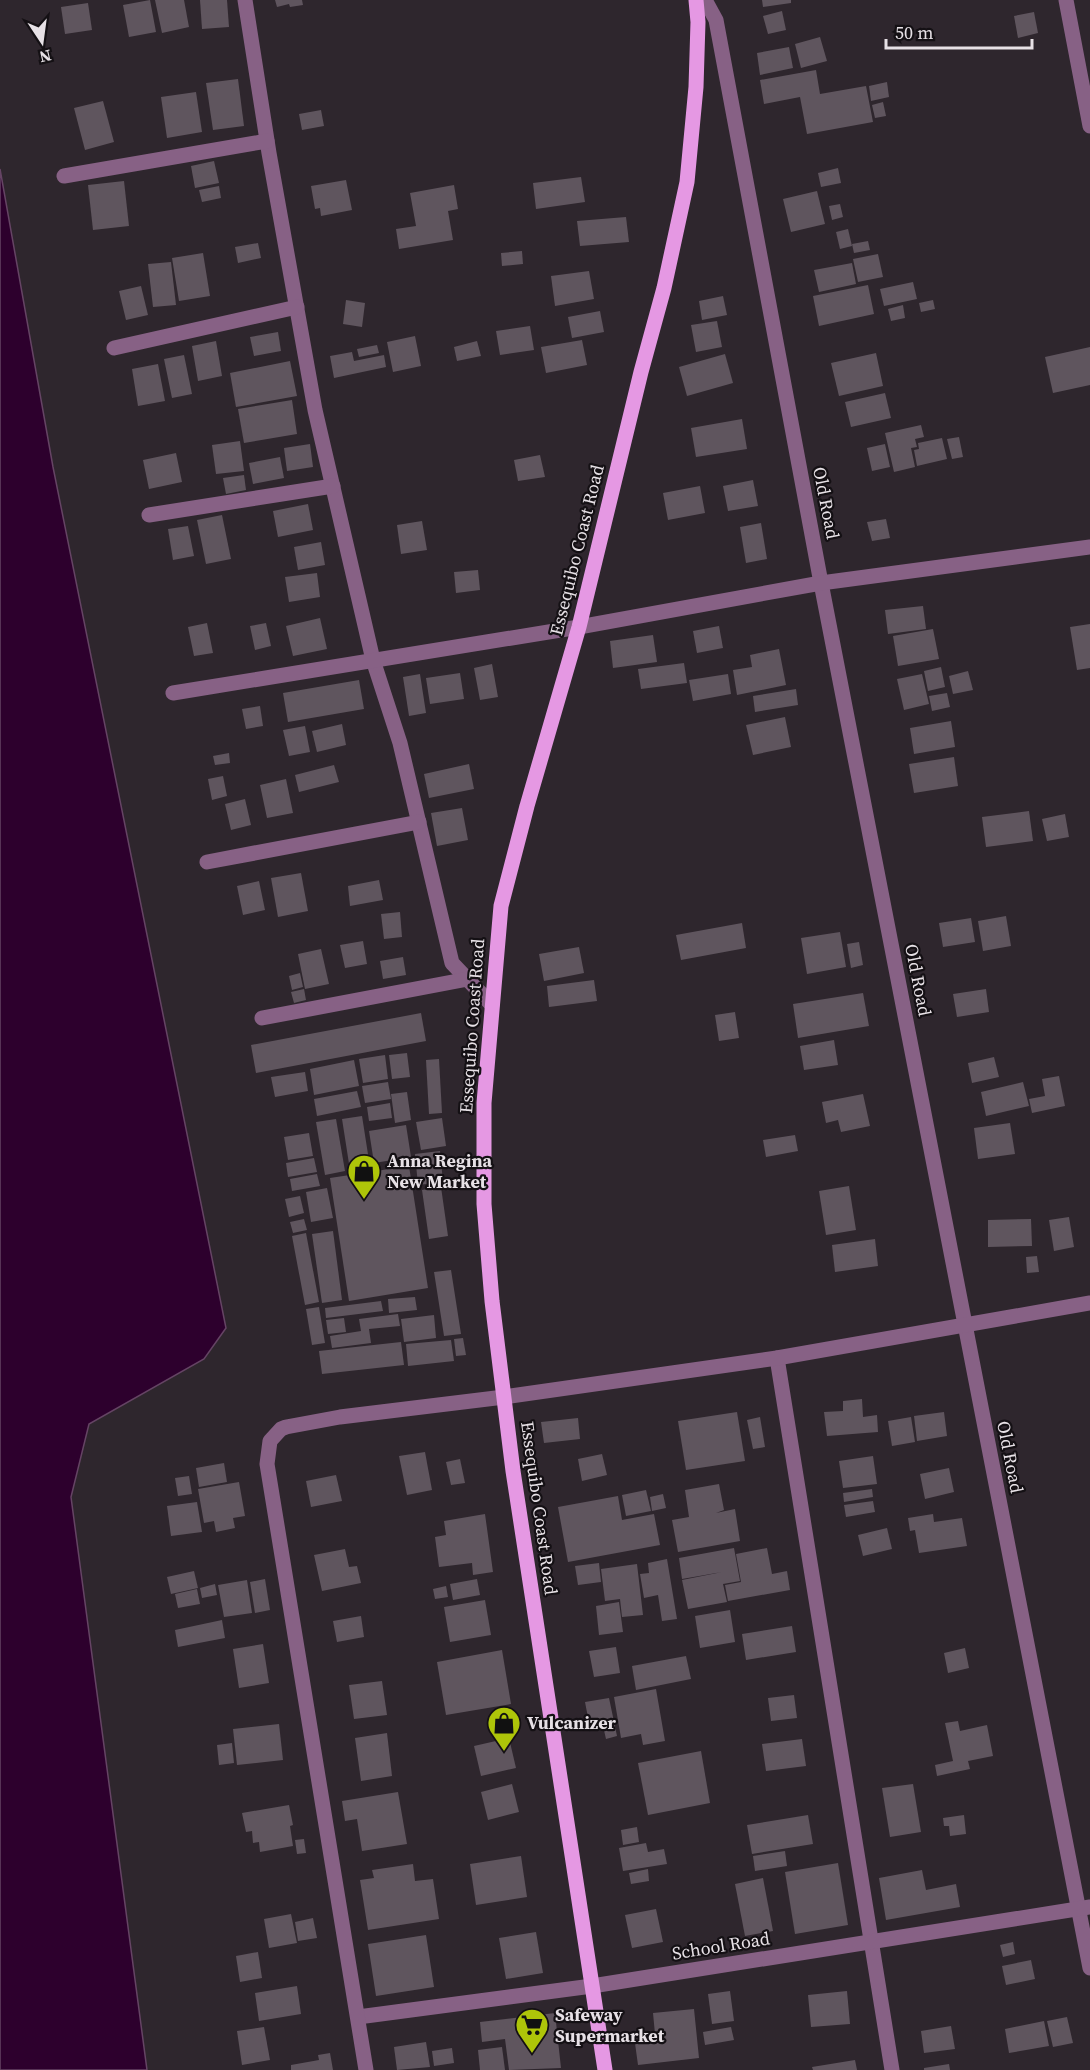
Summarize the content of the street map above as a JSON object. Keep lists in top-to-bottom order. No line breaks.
{"streets":{"main road":["Essequibo Coast Road"],"street":["Old Road","School Road"]},"crossings":[["Old Road","School Road"],["Essequibo Coast Road","School Road"]],"places":{"shop":["Anna Regina New Market","Vulcanizer"],"supermarket":["Safeway Supermarket"]},"scale_bar":"50 m","north":"bottom"}
